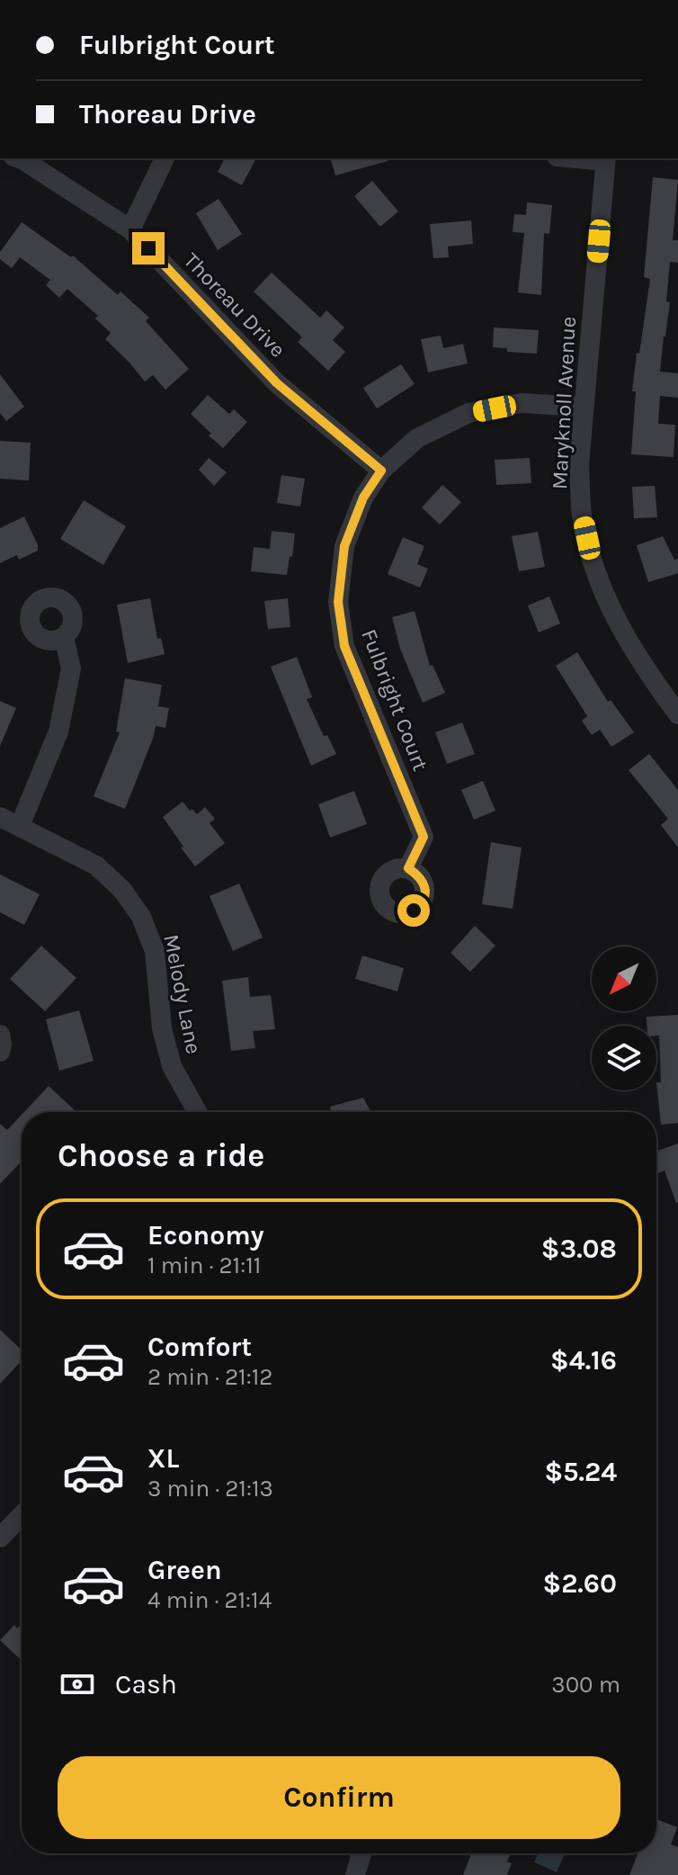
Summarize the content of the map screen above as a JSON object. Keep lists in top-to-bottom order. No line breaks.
{"streets":{"street":["Thoreau Drive","Maryknoll Avenue","Fulbright Court","Melody Lane"]},"crossings":[["Thoreau Drive","Fulbright Court"],["Maryknoll Avenue","Fulbright Court"]],"north":"bottom left","page":{"banner":["Fulbright Court","Thoreau Drive"],"heading":"Choose a ride","list":[{"name":"Economy","note":"1 min · 21:11","value":"$3.08"},{"name":"Comfort","note":"2 min · 21:12","value":"$4.16"},{"name":"XL","note":"3 min · 21:13","value":"$5.24"},{"name":"Green","note":"4 min · 21:14","value":"$2.60"}],"pay":["Cash","300 m"],"buttons":"Confirm"}}
